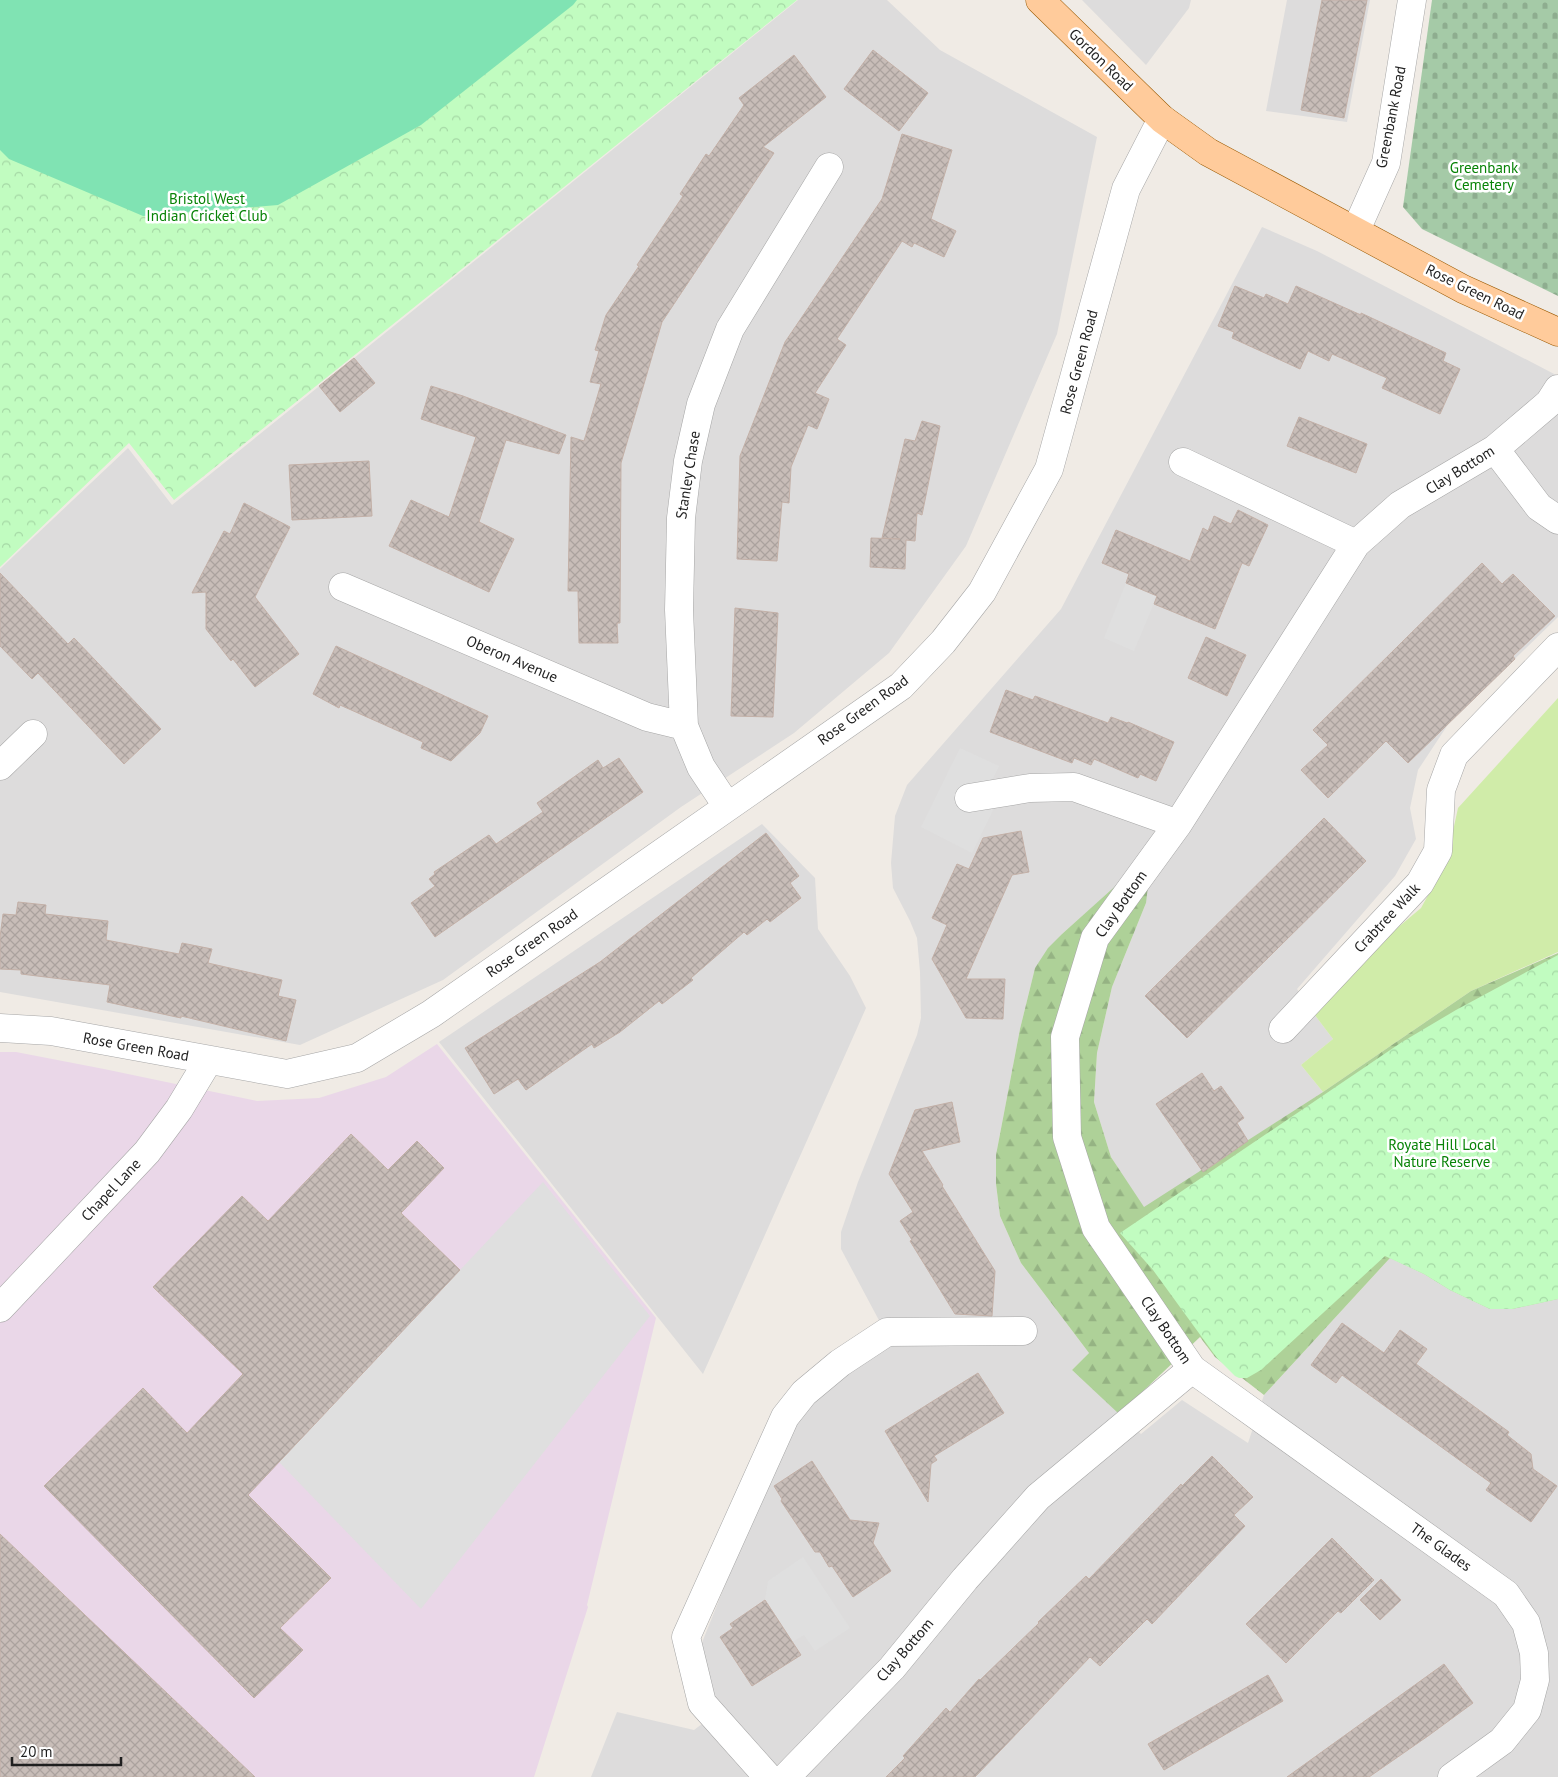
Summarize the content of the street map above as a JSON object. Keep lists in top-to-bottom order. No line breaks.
{"streets":{"main road":["Gordon Road","Rose Green Road"],"street":["Greenbank Road","Clay Bottom","Stanley Chase","Oberon Avenue","Crabtree Walk","Chapel Lane","The Glades"]},"crossings":[["Gordon Road","Rose Green Road"],["Greenbank Road","Rose Green Road"],["Rose Green Road","Stanley Chase"],["Rose Green Road","Chapel Lane"],["Clay Bottom","The Glades"],["Stanley Chase","Oberon Avenue"]],"parks":["Greenbank Cemetery","Bristol West Indian Cricket Club","Royate Hill Local Nature Reserve"],"scale_bar":"20 m"}
